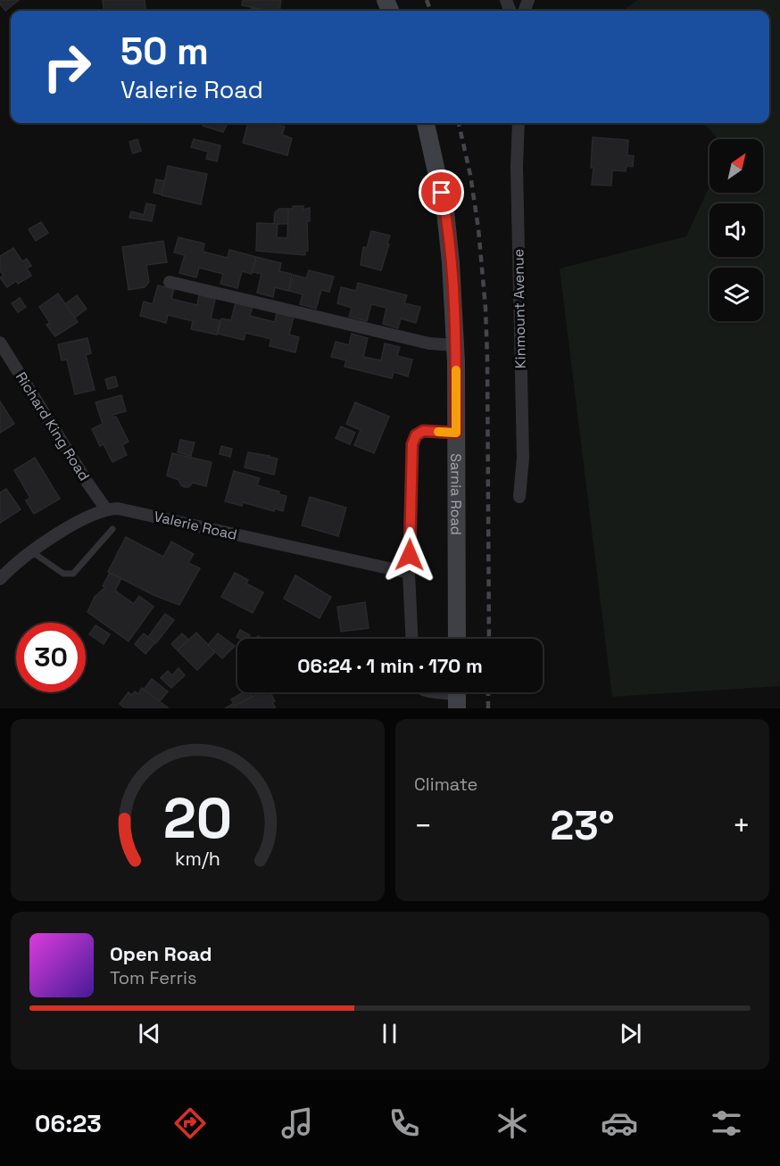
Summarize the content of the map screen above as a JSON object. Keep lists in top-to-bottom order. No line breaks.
{"streets":{"main road":["Sarnia Road"],"street":["Kinmount Avenue","Richard King Road","Valerie Road"]},"crossings":[["Richard King Road","Valerie Road"]],"north":"top right","page":{"turn":["50 m","Valerie Road"],"limit":"30","trip":"06:24 · 1 min · 170 m","tile":"Climate","heat":["−","23°","+"],"song":["Open Road","Tom Ferris"],"tabs":"06:23","gauge":["20","km/h"]}}
